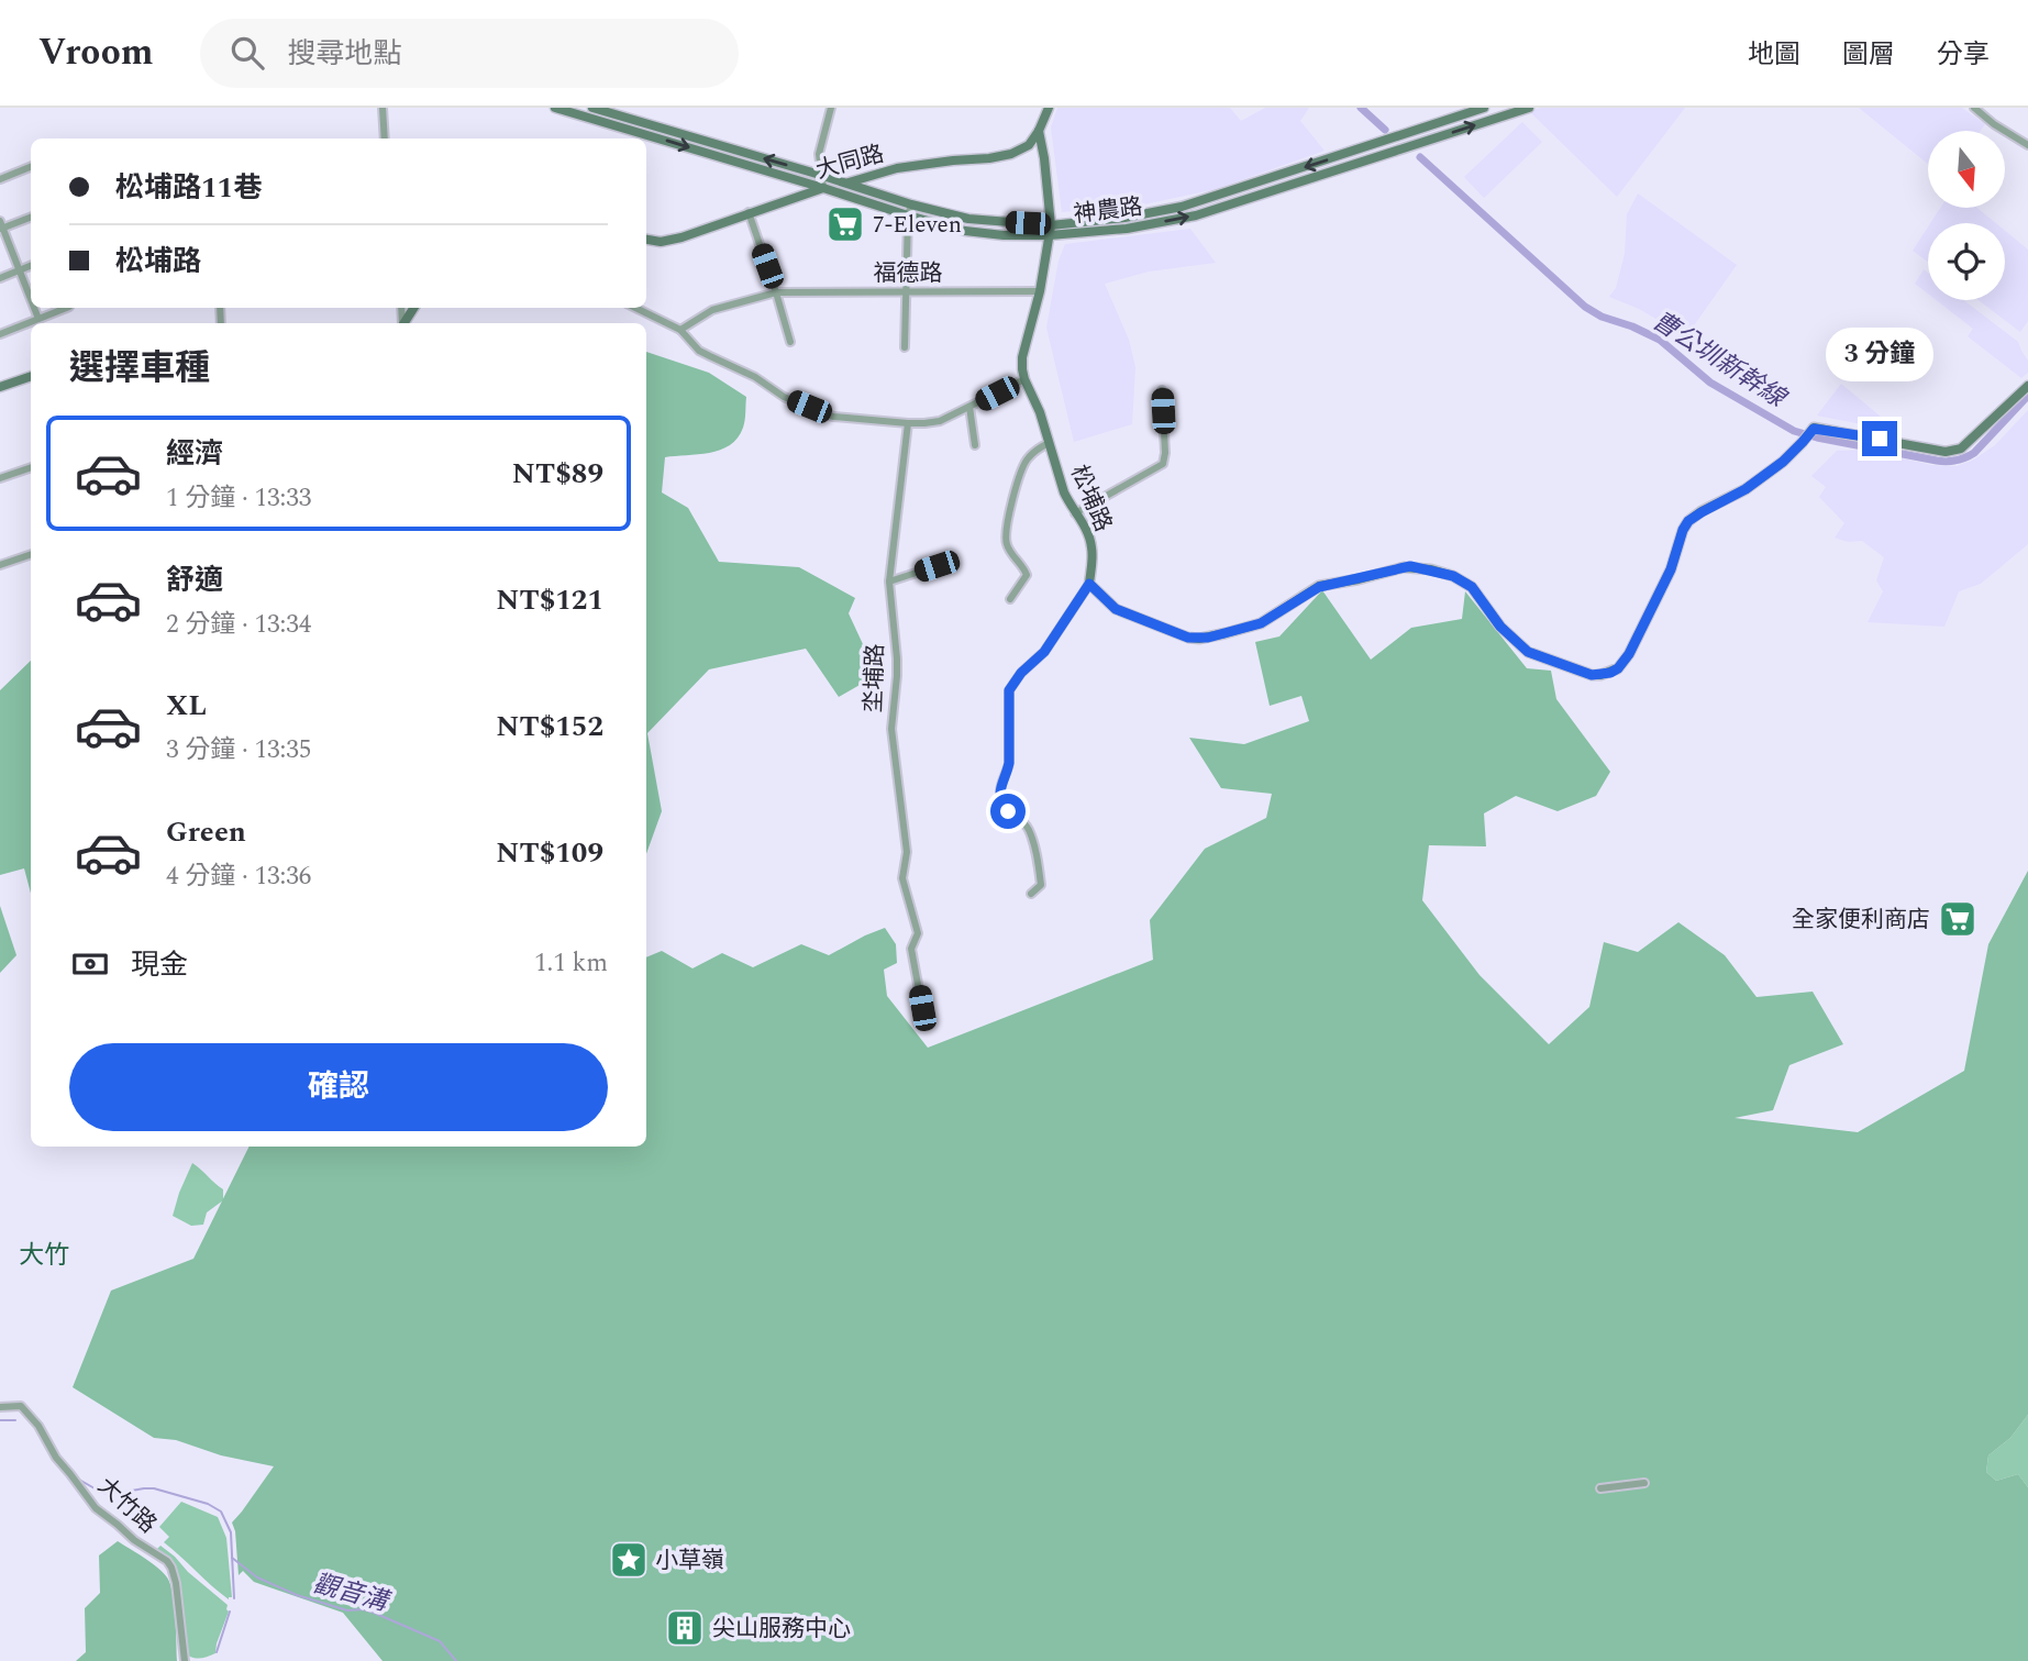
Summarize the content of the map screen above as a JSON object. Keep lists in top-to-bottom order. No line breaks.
{"streets":{"street":["大同路","神農路","福德路","松埔路","坔埔路","大竹路"]},"crossings":[["大同路","神農路"],["大同路","松埔路"],["神農路","松埔路"],["福德路","松埔路"]],"districts":["大竹"],"water":["曹公圳新幹線","觀音溝"],"places":{"supermarket":["7-Eleven","全家便利商店"],"place":["小草嶺"],"building":["尖山服務中心"]},"north":"bottom","page":{"header":"Vroom","search":"搜尋地點","nav":["地圖","圖層","分享"],"banner":["松埔路11巷","松埔路"],"heading":"選擇車種","bubble":"3 分鐘","list":[{"name":"經濟","note":"1 分鐘 · 13:33","value":"NT$89"},{"name":"舒適","note":"2 分鐘 · 13:34","value":"NT$121"},{"name":"XL","note":"3 分鐘 · 13:35","value":"NT$152"},{"name":"Green","note":"4 分鐘 · 13:36","value":"NT$109"}],"pay":["現金","1.1 km"],"buttons":"確認"}}
